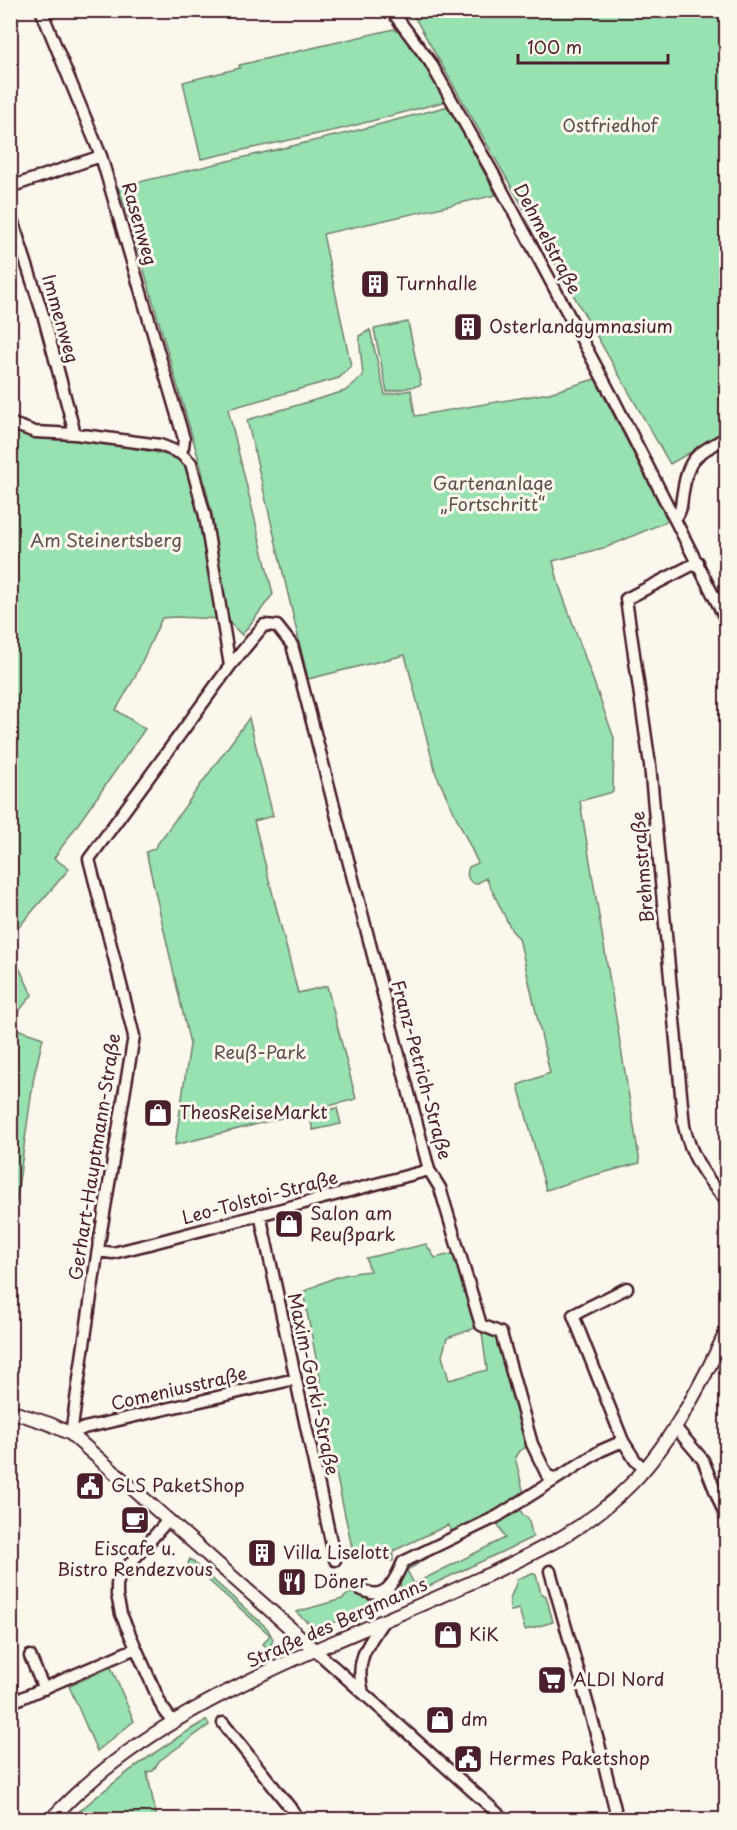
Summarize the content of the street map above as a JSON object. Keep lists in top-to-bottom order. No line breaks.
{"streets":{"main road":["Straße des Bergmanns"],"street":["Rasenweg","Dehmelstraße","Immenweg","Brehmstraße","Franz-Petrich-Straße","Gerhart-Hauptmann-Straße","Leo-Tolstoi-Straße","Maxim-Gorki-Straße","Comeniusstraße"]},"crossings":[["Dehmelstraße","Brehmstraße"],["Franz-Petrich-Straße","Gerhart-Hauptmann-Straße"],["Franz-Petrich-Straße","Leo-Tolstoi-Straße"],["Franz-Petrich-Straße","Straße des Bergmanns"],["Gerhart-Hauptmann-Straße","Leo-Tolstoi-Straße"],["Gerhart-Hauptmann-Straße","Comeniusstraße"],["Leo-Tolstoi-Straße","Maxim-Gorki-Straße"],["Maxim-Gorki-Straße","Comeniusstraße"]],"parks":["Ostfriedhof","Gartenanlage „Fortschritt“","Am Steinertsberg","Reuß-Park"],"places":{"building":["Turnhalle","Osterlandgymnasium","Villa Liselott"],"shop":["TheosReiseMarkt","Salon am Reußpark","KiK","dm"],"public building":["GLS PaketShop","Hermes Paketshop"],"cafe":["Eiscafe u. Bistro Rendezvous"],"restaurant":["Döner"],"supermarket":["ALDI Nord"]},"scale_bar":"100 m"}
